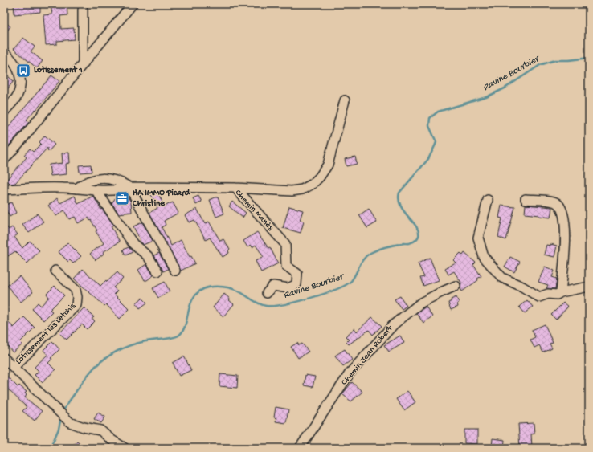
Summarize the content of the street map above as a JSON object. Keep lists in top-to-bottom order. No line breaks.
{"streets":{"street":["Chemin Manès","Lotissement les Letchis","Chemin Jean Robert"]},"water":["Ravine Bourbier"],"places":{"bus stop":["Lotissement 1"],"office":["HA IMMO Picard Christine"]}}
